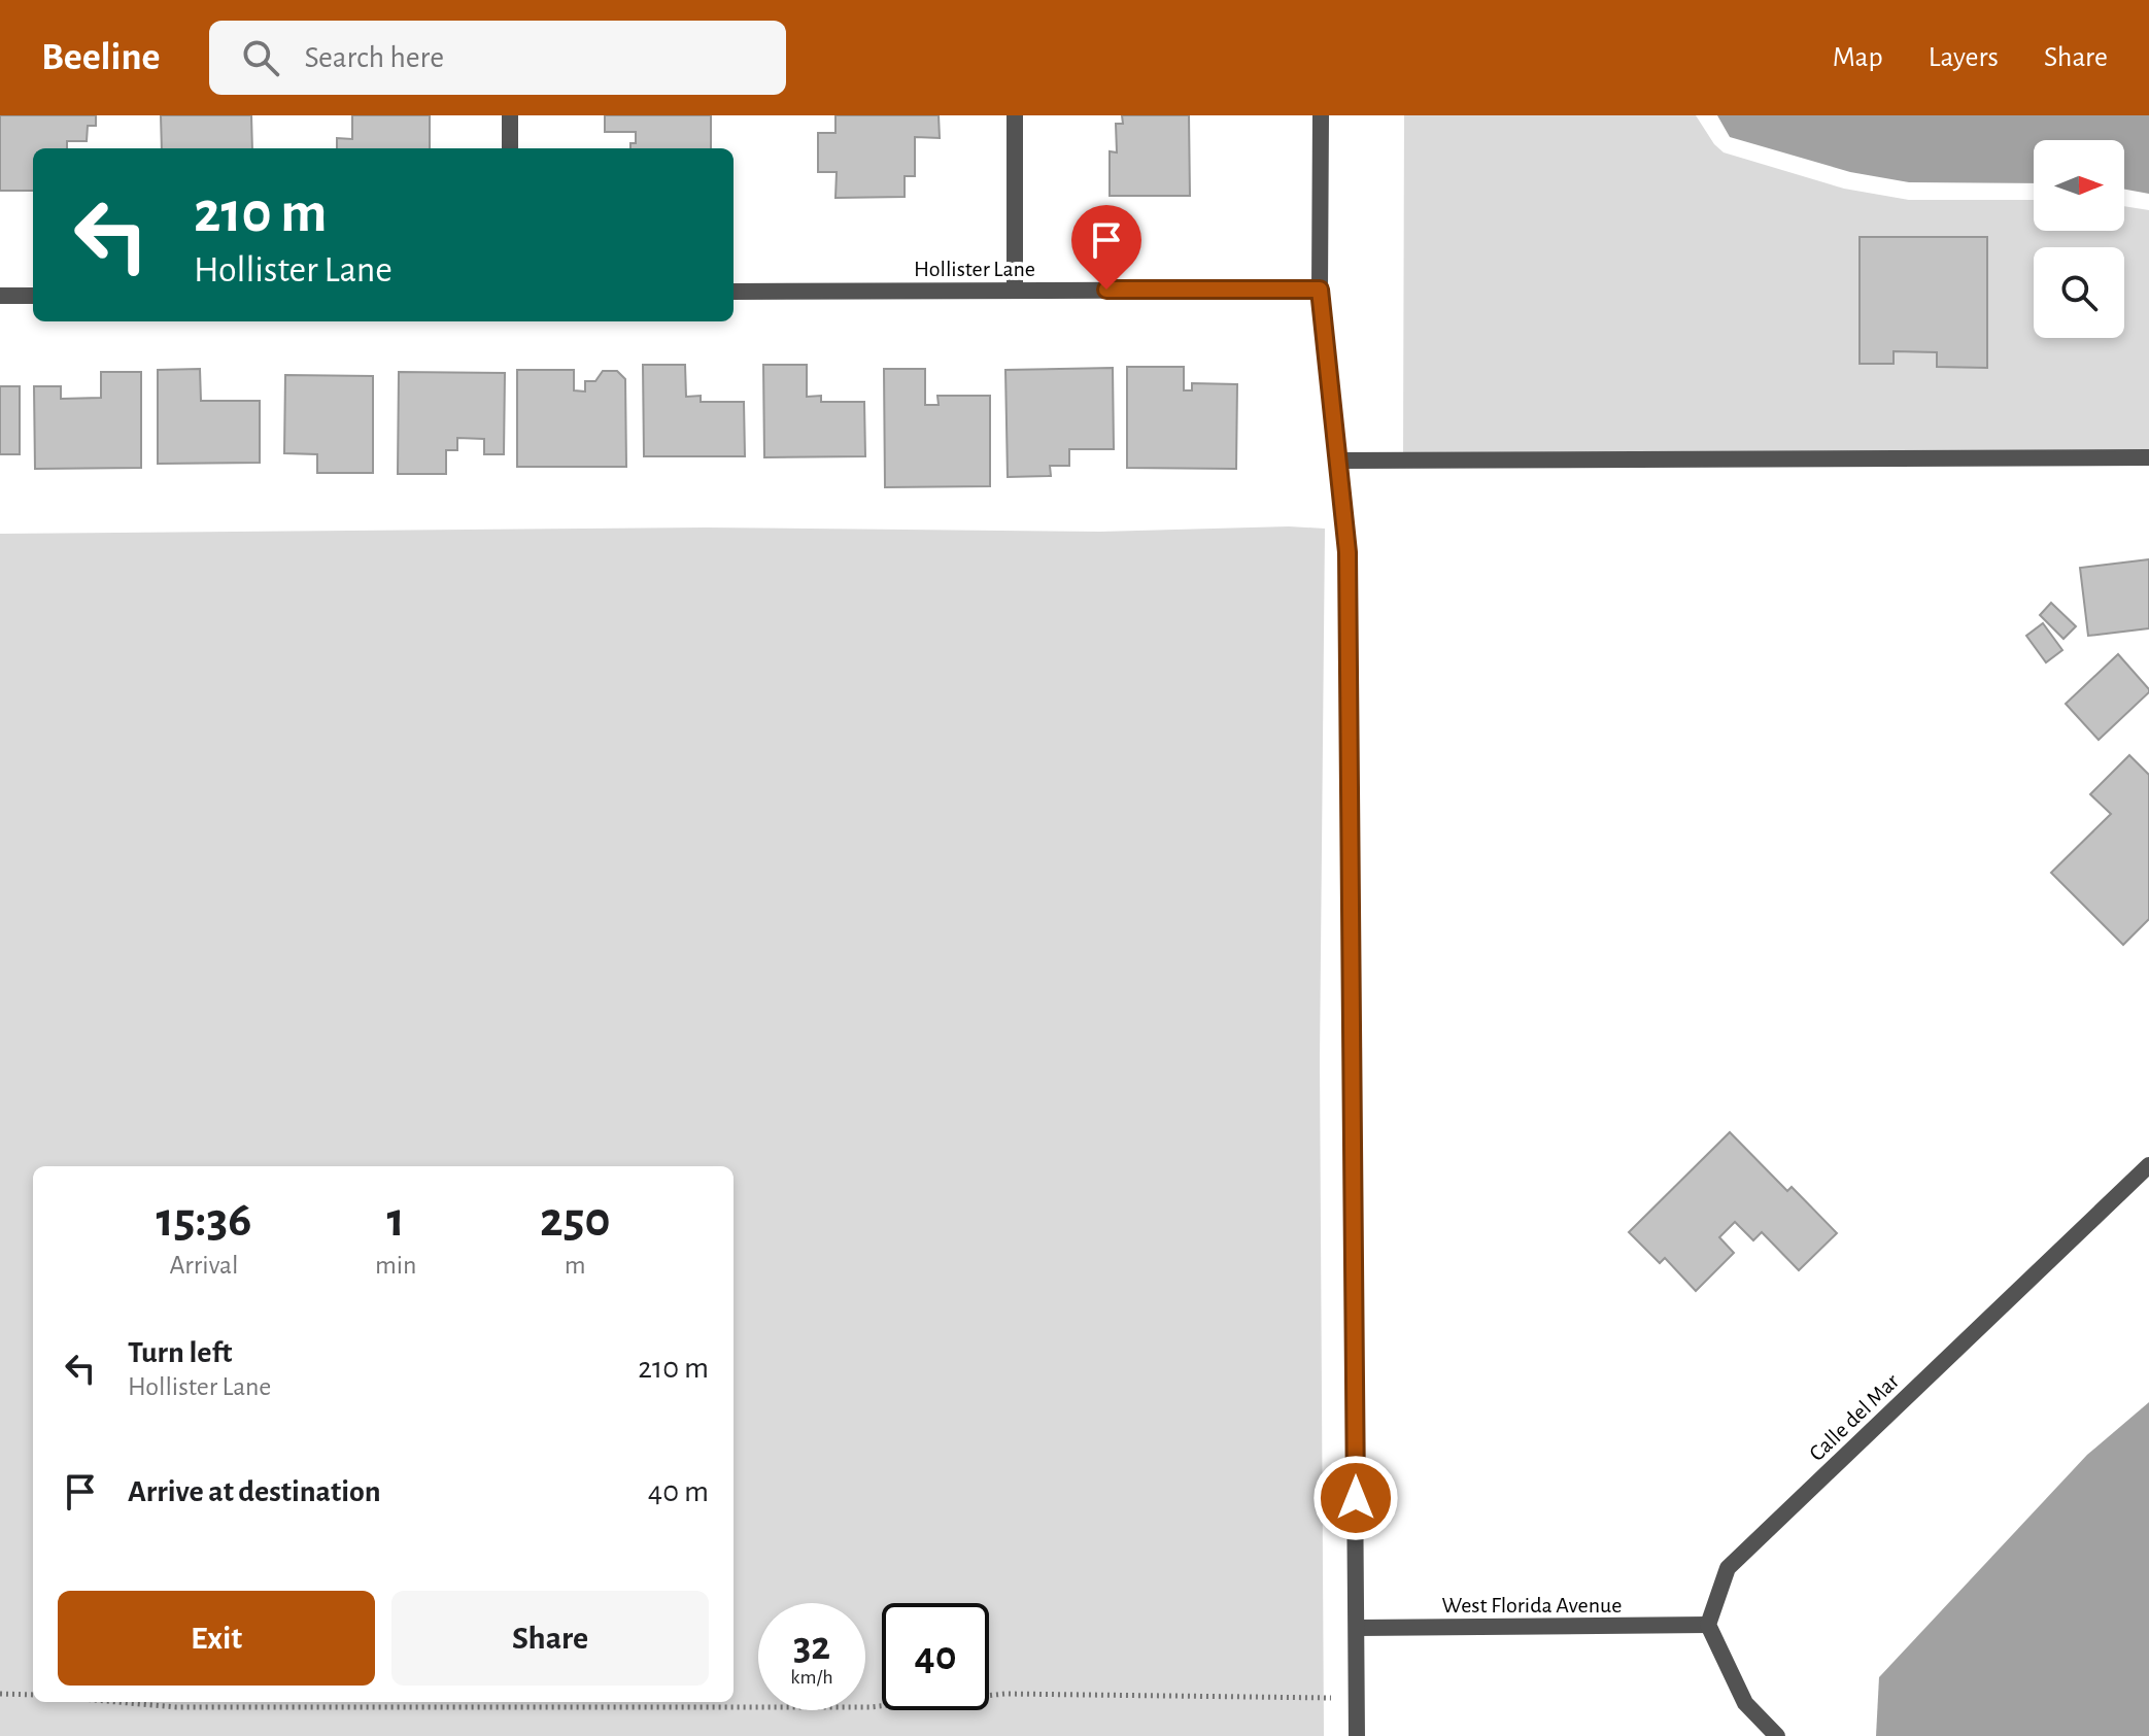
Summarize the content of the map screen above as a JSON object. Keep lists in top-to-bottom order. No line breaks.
{"streets":{"street":["Hollister Lane","Calle del Mar","West Florida Avenue"]},"crossings":[["Calle del Mar","West Florida Avenue"]],"north":"right","page":{"header":"Beeline","search":"Search here","nav":["Map","Layers","Share"],"turn":["210 m","Hollister Lane"],"eta":["15:36","Arrival","1","min","250","m"],"list":[{"name":"Turn left","note":"Hollister Lane","value":"210 m"},{"name":"Arrive at destination","value":"40 m"}],"buttons":["Exit","Share"],"speed":"32 km/h","limit":"40"}}
